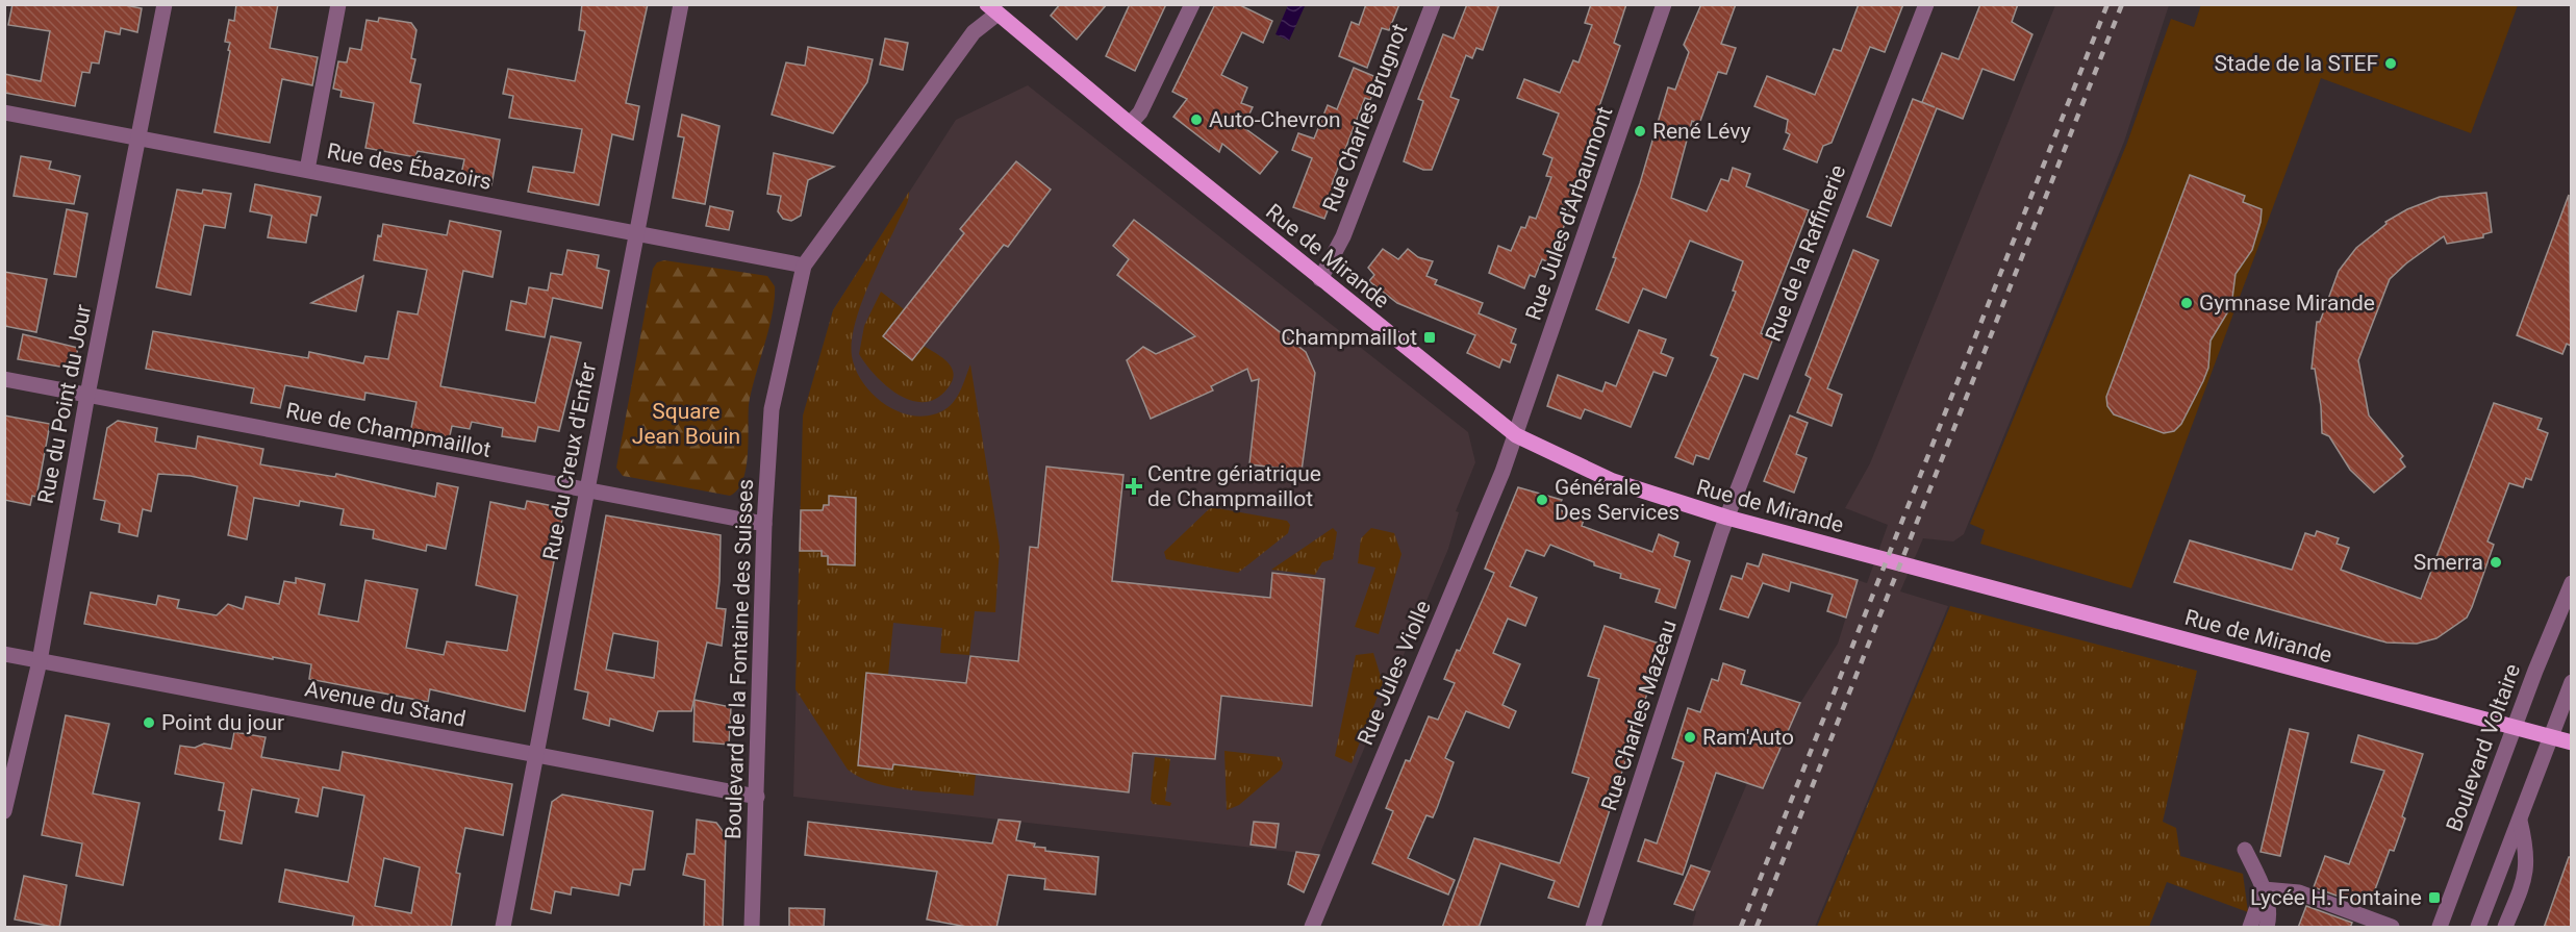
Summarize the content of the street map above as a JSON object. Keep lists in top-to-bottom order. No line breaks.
{"streets":{"main road":["Rue de Mirande"],"street":["Rue Charles Brugnot","Rue des Ébazoirs","Rue Jules d'Arbaumont","Rue de la Raffinerie","Rue du Point du Jour","Rue de Champmaillot","Rue du Creux d'Enfer","Boulevard de la Fontaine des Suisses","Rue Jules Violle","Avenue du Stand","Rue Charles Mazeau","Boulevard Voltaire"]},"crossings":[["Rue Charles Brugnot","Rue de Mirande"],["Rue des Ébazoirs","Rue du Point du Jour"],["Rue des Ébazoirs","Rue du Creux d'Enfer"],["Rue des Ébazoirs","Boulevard de la Fontaine des Suisses"],["Rue Jules d'Arbaumont","Rue de Mirande"],["Rue Jules d'Arbaumont","Rue Jules Violle"],["Rue de la Raffinerie","Rue de Mirande"],["Rue de la Raffinerie","Rue Charles Mazeau"],["Rue de Mirande","Boulevard de la Fontaine des Suisses"],["Rue de Mirande","Rue Jules Violle"],["Rue de Mirande","Rue Charles Mazeau"],["Rue de Mirande","Boulevard Voltaire"],["Rue du Point du Jour","Rue de Champmaillot"],["Rue du Point du Jour","Avenue du Stand"],["Rue de Champmaillot","Rue du Creux d'Enfer"],["Rue de Champmaillot","Boulevard de la Fontaine des Suisses"],["Rue du Creux d'Enfer","Avenue du Stand"],["Boulevard de la Fontaine des Suisses","Avenue du Stand"]],"parks":["Square Jean Bouin"],"places":{"other":["Stade de la STEF","Auto-Chevron","René Lévy","Gymnase Mirande","Générale Des Services","Smerra","Point du jour","Ram'Auto"],"transit":["Champmaillot","Lycée H. Fontaine"],"health":["Centre gériatrique de Champmaillot"]}}
